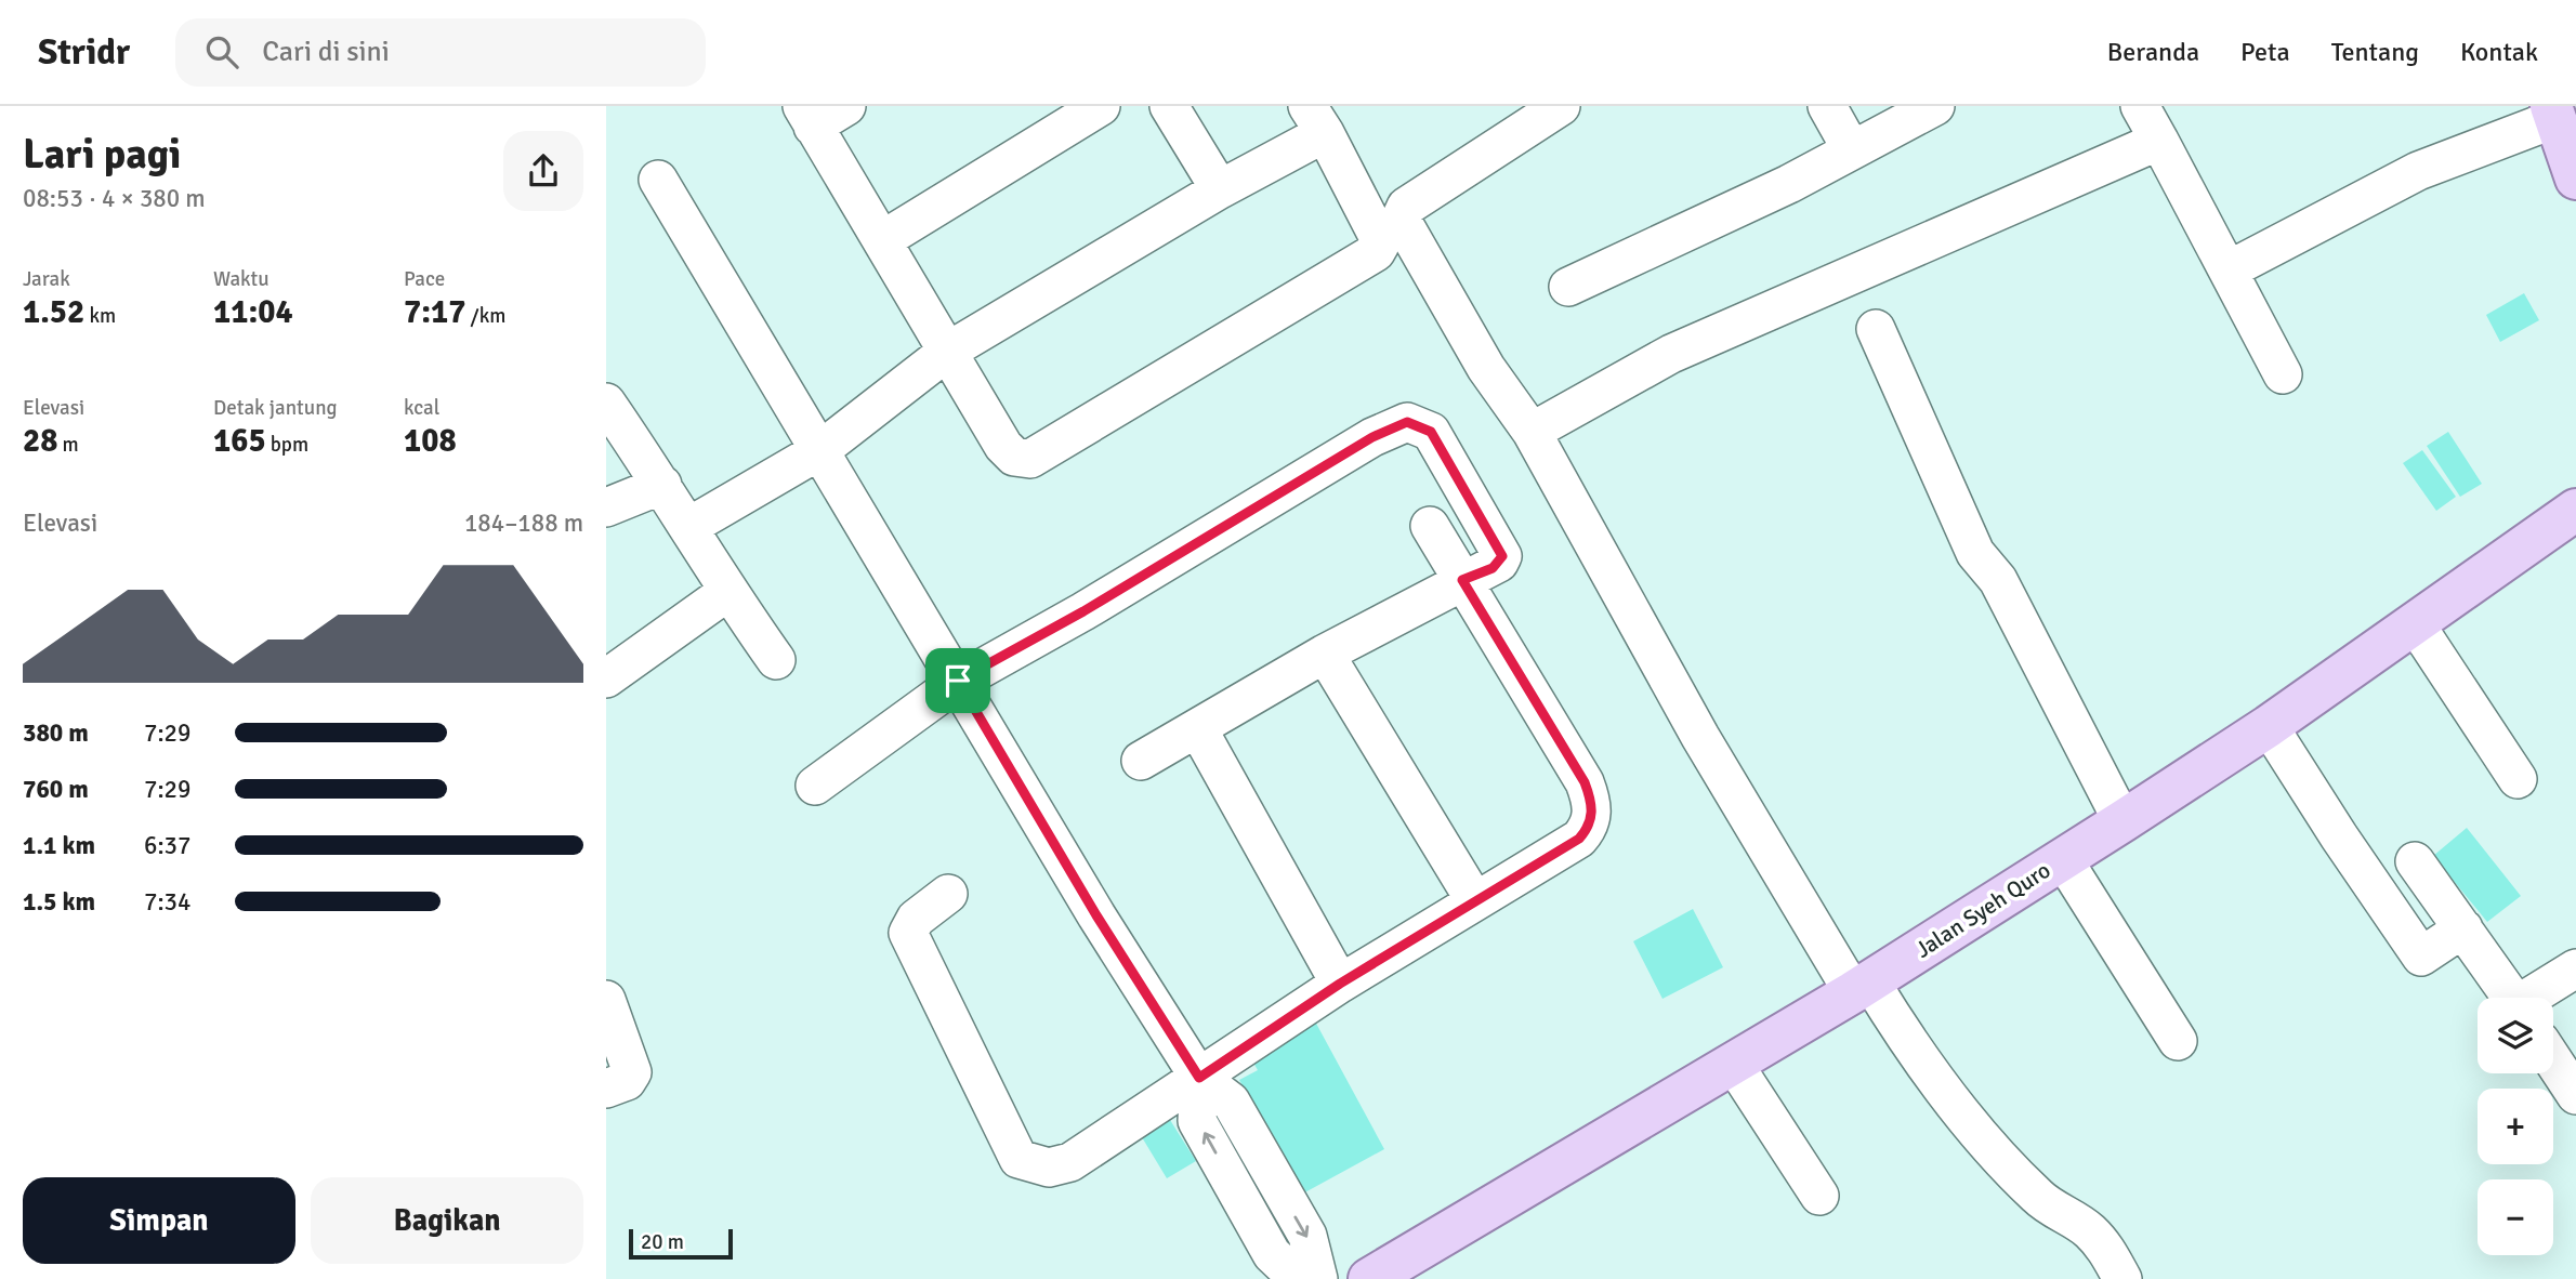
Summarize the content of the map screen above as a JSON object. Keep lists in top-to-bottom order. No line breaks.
{"streets":{"main road":["Jalan Syeh Quro"]},"scale_bar":"20 m","page":{"header":"Stridr","search":"Cari di sini","nav":["Beranda","Peta","Tentang","Kontak"],"heading":["Lari pagi","08:53 · 4 × 380 m"],"stats":[["Jarak","1.52 km"],["Waktu","11:04"],["Pace","7:17 /km"],["Elevasi","28 m"],["Detak jantung","165 bpm"],["kcal","108"]],"chart":["Elevasi","184–188 m"],"list":[{"name":"380 m","note":"7:29"},{"name":"760 m","note":"7:29"},{"name":"1.1 km","note":"6:37"},{"name":"1.5 km","note":"7:34"}],"map_buttons":["+","−"],"buttons":["Simpan","Bagikan"],"scale":"20 m"}}
